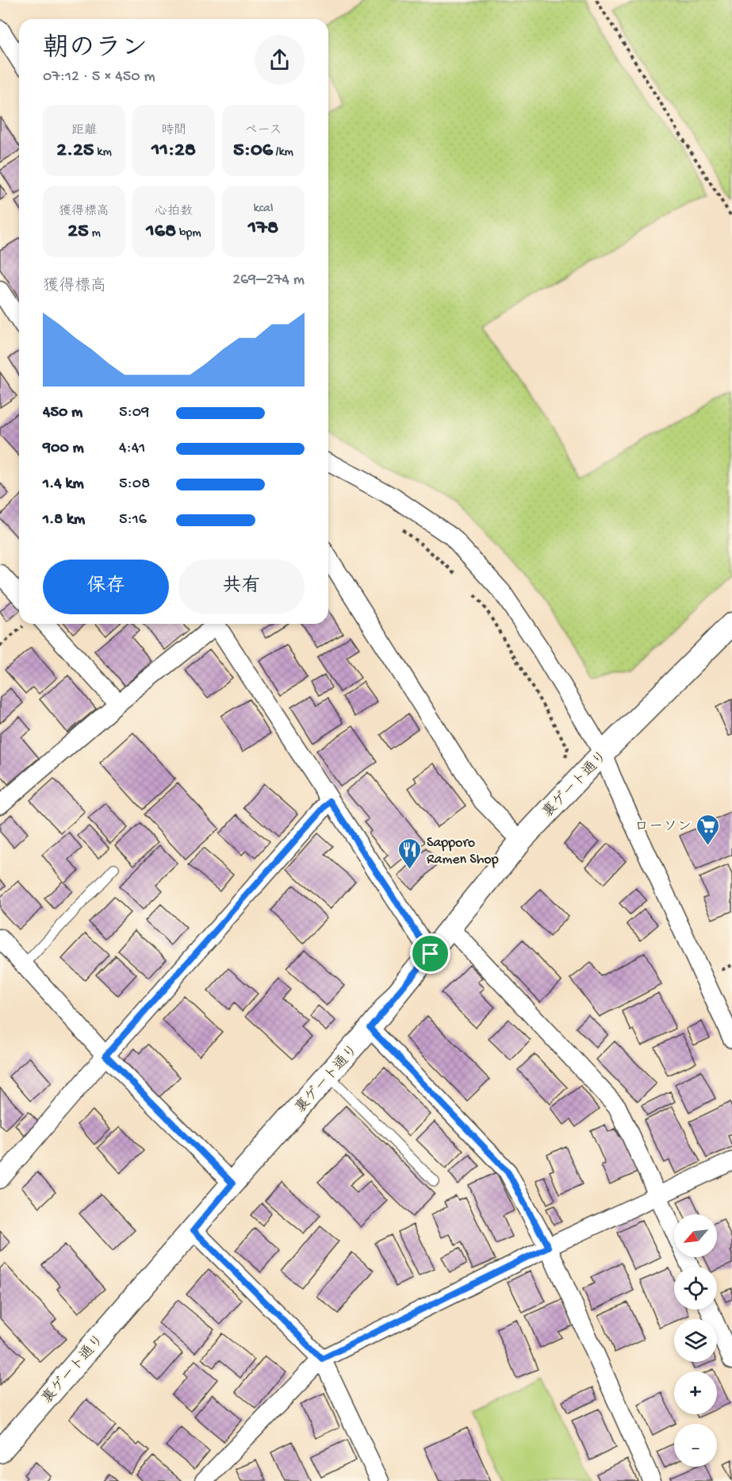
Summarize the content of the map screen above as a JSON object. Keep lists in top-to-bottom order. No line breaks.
{"streets":{"street":["裏ゲート通り"]},"places":{"supermarket":["ローソン"],"restaurant":["Sapporo Ramen Shop"]},"north":"bottom left","page":{"heading":["朝のラン","07:12 · 5 × 450 m"],"stats":[["距離","2.25 km"],["時間","11:28"],["ペース","5:06 /km"],["獲得標高","25 m"],["心拍数","168 bpm"],["kcal","178"]],"chart":["獲得標高","269–274 m"],"list":[{"name":"450 m","note":"5:09"},{"name":"900 m","note":"4:41"},{"name":"1.4 km","note":"5:08"},{"name":"1.8 km","note":"5:16"}],"buttons":["保存","共有"],"map_buttons":["+","−"]}}
